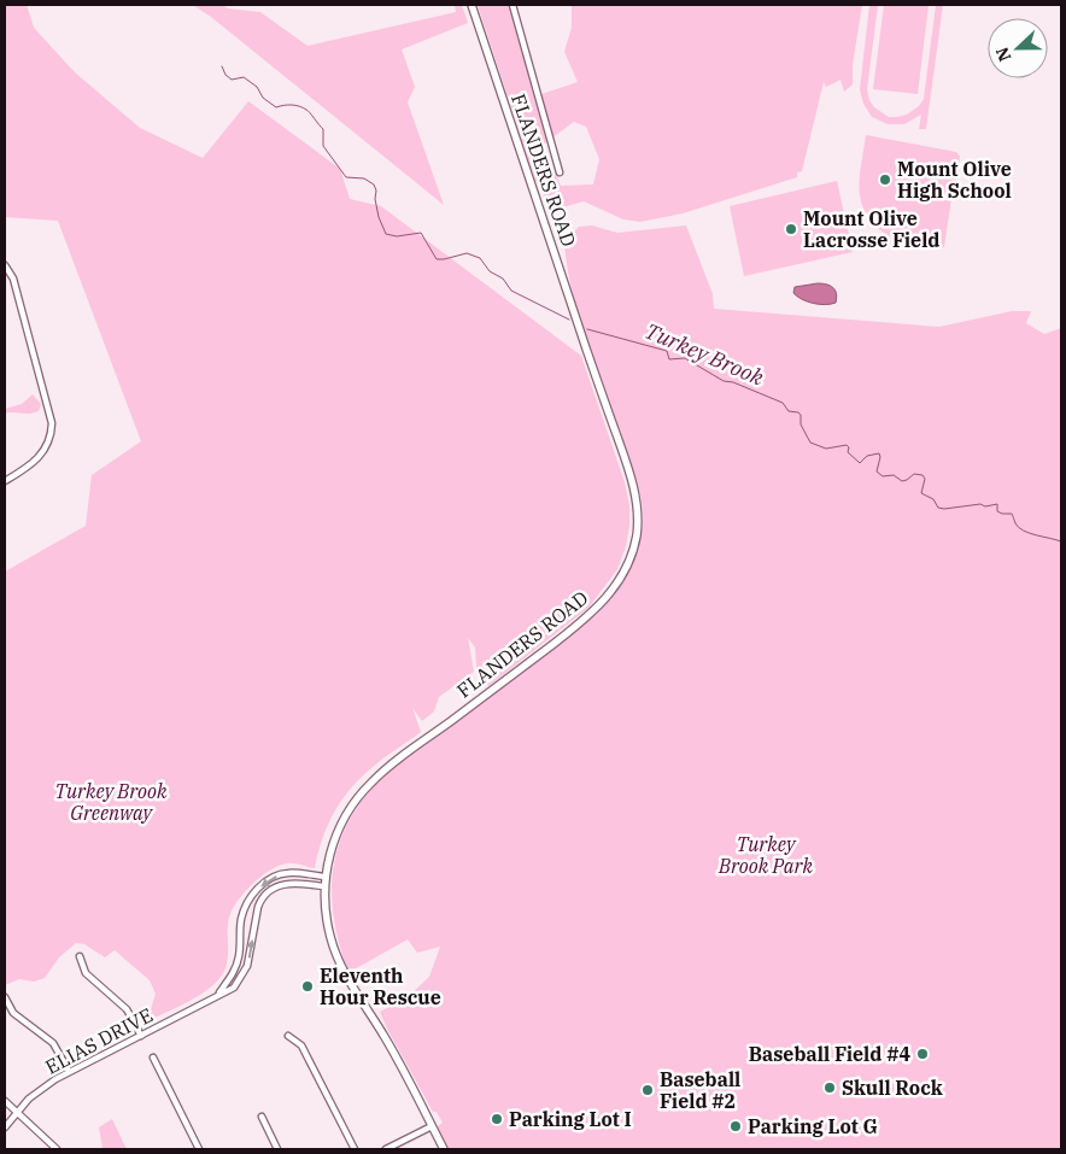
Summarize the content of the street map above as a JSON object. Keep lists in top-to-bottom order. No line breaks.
{"streets":{"main road":["FLANDERS ROAD"],"street":["ELIAS DRIVE"]},"crossings":[["FLANDERS ROAD","ELIAS DRIVE"]],"water":["Turkey Brook"],"parks":["Turkey Brook Greenway","Turkey Brook Park"],"places":["Mount Olive High School","Mount Olive Lacrosse Field","Eleventh Hour Rescue","Baseball Field #4","Skull Rock","Baseball Field #2","Parking Lot I","Parking Lot G"],"north":"left"}
